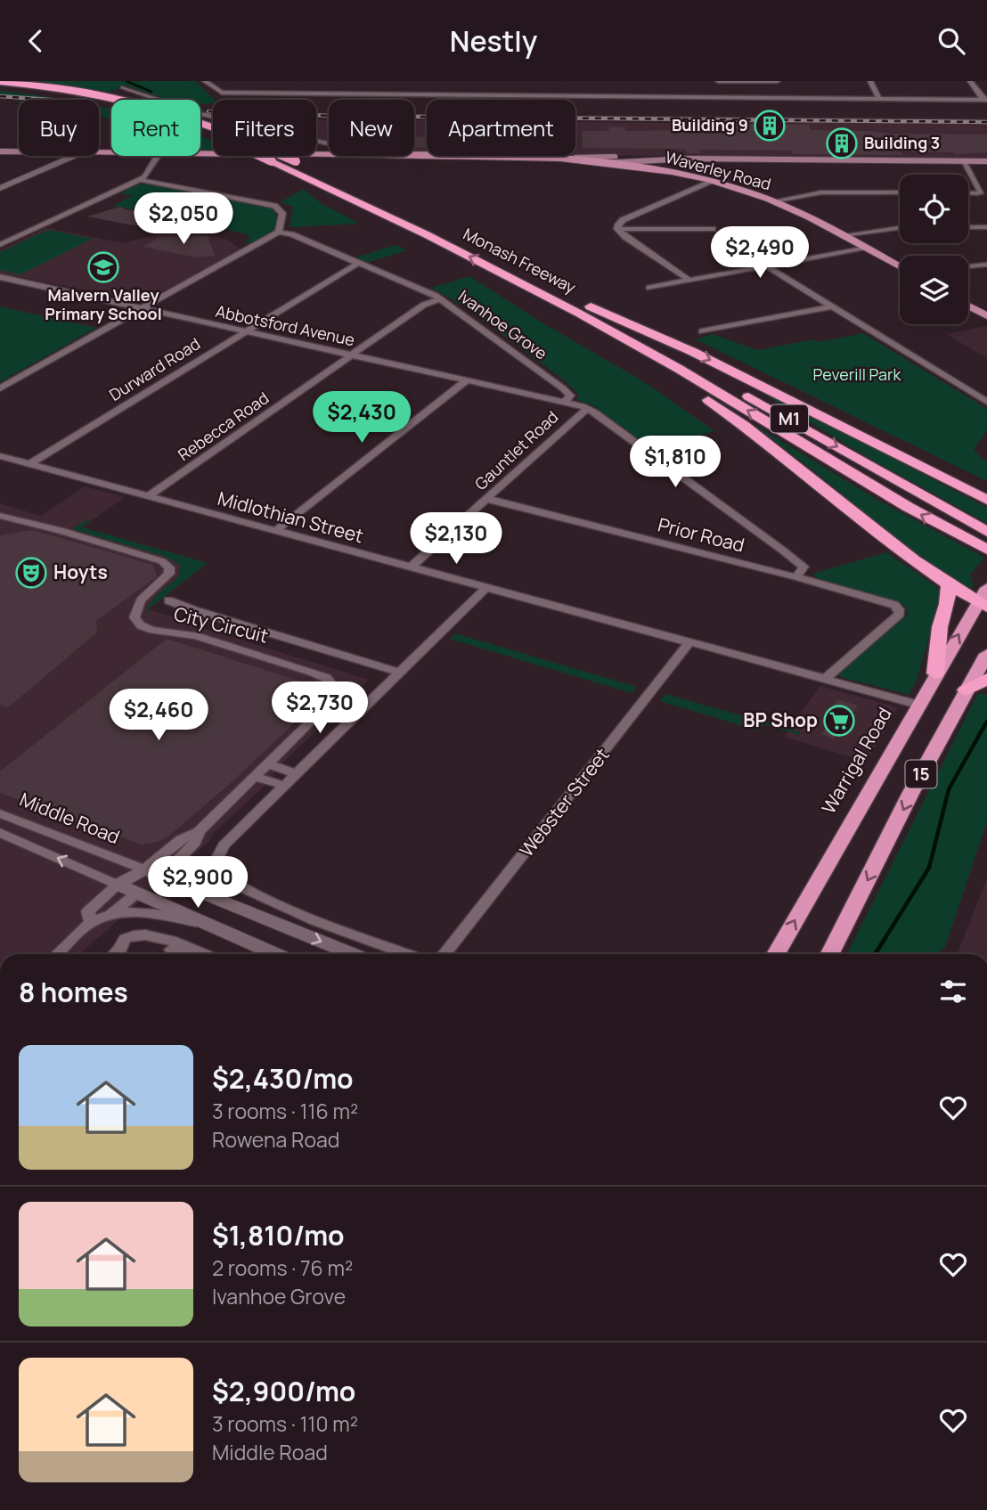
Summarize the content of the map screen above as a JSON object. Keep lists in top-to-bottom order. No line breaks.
{"streets":{"highway":["Monash Freeway","M1","Warrigal Road","15"],"main road":["Waverley Road"],"street":["Ivanhoe Grove","Abbotsford Avenue","Durward Road","Rebecca Road","Gauntlet Road","Midlothian Street","Prior Road","City Circuit","Webster Street","Middle Road"]},"crossings":[["Waverley Road","Monash Freeway"],["Ivanhoe Grove","Abbotsford Avenue"],["Ivanhoe Grove","Durward Road"],["Ivanhoe Grove","Rebecca Road"],["Abbotsford Avenue","Durward Road"],["Abbotsford Avenue","Rebecca Road"],["Durward Road","Midlothian Street"],["Rebecca Road","Midlothian Street"],["Gauntlet Road","Midlothian Street"],["Gauntlet Road","Prior Road"],["Midlothian Street","Prior Road"],["Midlothian Street","Warrigal Road"],["Midlothian Street","Webster Street"],["City Circuit","Middle Road"]],"parks":["Peverill Park"],"places":{"building":["Building 9","Building 3"],"school or university":["Malvern Valley Primary School"],"theatre":["Hoyts"],"supermarket":["BP Shop"]},"page":{"header":"Nestly","chip":["Buy","Rent","Filters","New","Apartment"],"price":["$2,050","$2,490","$2,430","$1,810","$2,130","$2,730","$2,460","$2,900"],"heading":"8 homes","list":[{"name":"$2,430/mo","note":"3 rooms · 116 m² · Rowena Road"},{"name":"$1,810/mo","note":"2 rooms · 76 m² · Ivanhoe Grove"},{"name":"$2,900/mo","note":"3 rooms · 110 m² · Middle Road"}]}}
